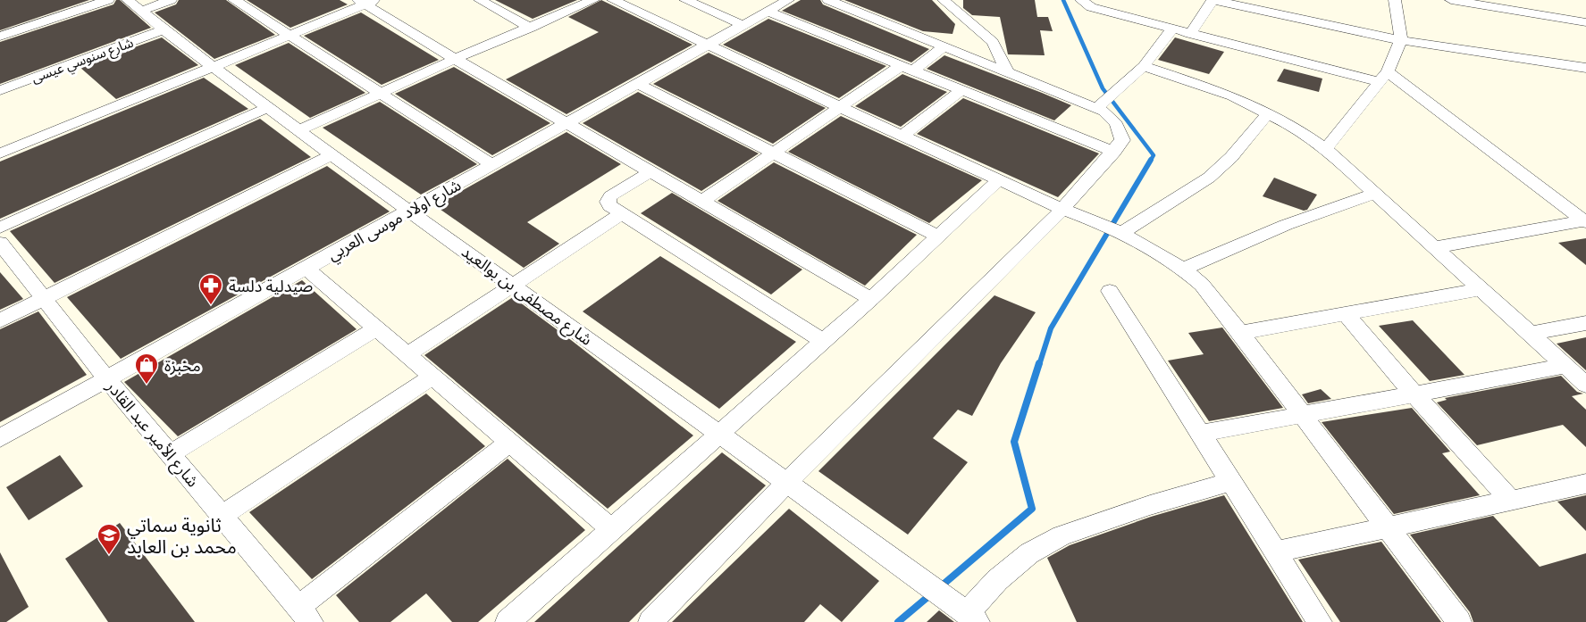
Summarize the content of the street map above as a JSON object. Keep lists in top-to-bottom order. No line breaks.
{"streets":{"street":["شارع سنوسي عيسى","شارع اولاد موسى العربي","شارع مصطفى بن بوالعيد","شارع الأمير عبد القادر"]},"crossings":[["شارع سنوسي عيسى","شارع مصطفى بن بوالعيد"],["شارع اولاد موسى العربي","شارع مصطفى بن بوالعيد"],["شارع اولاد موسى العربي","شارع الأمير عبد القادر"]],"places":{"pharmacy":["صيدلية دلسة"],"shop":["مخبزة"],"school or university":["ثانوية سماتي محمد بن العابد"]}}
